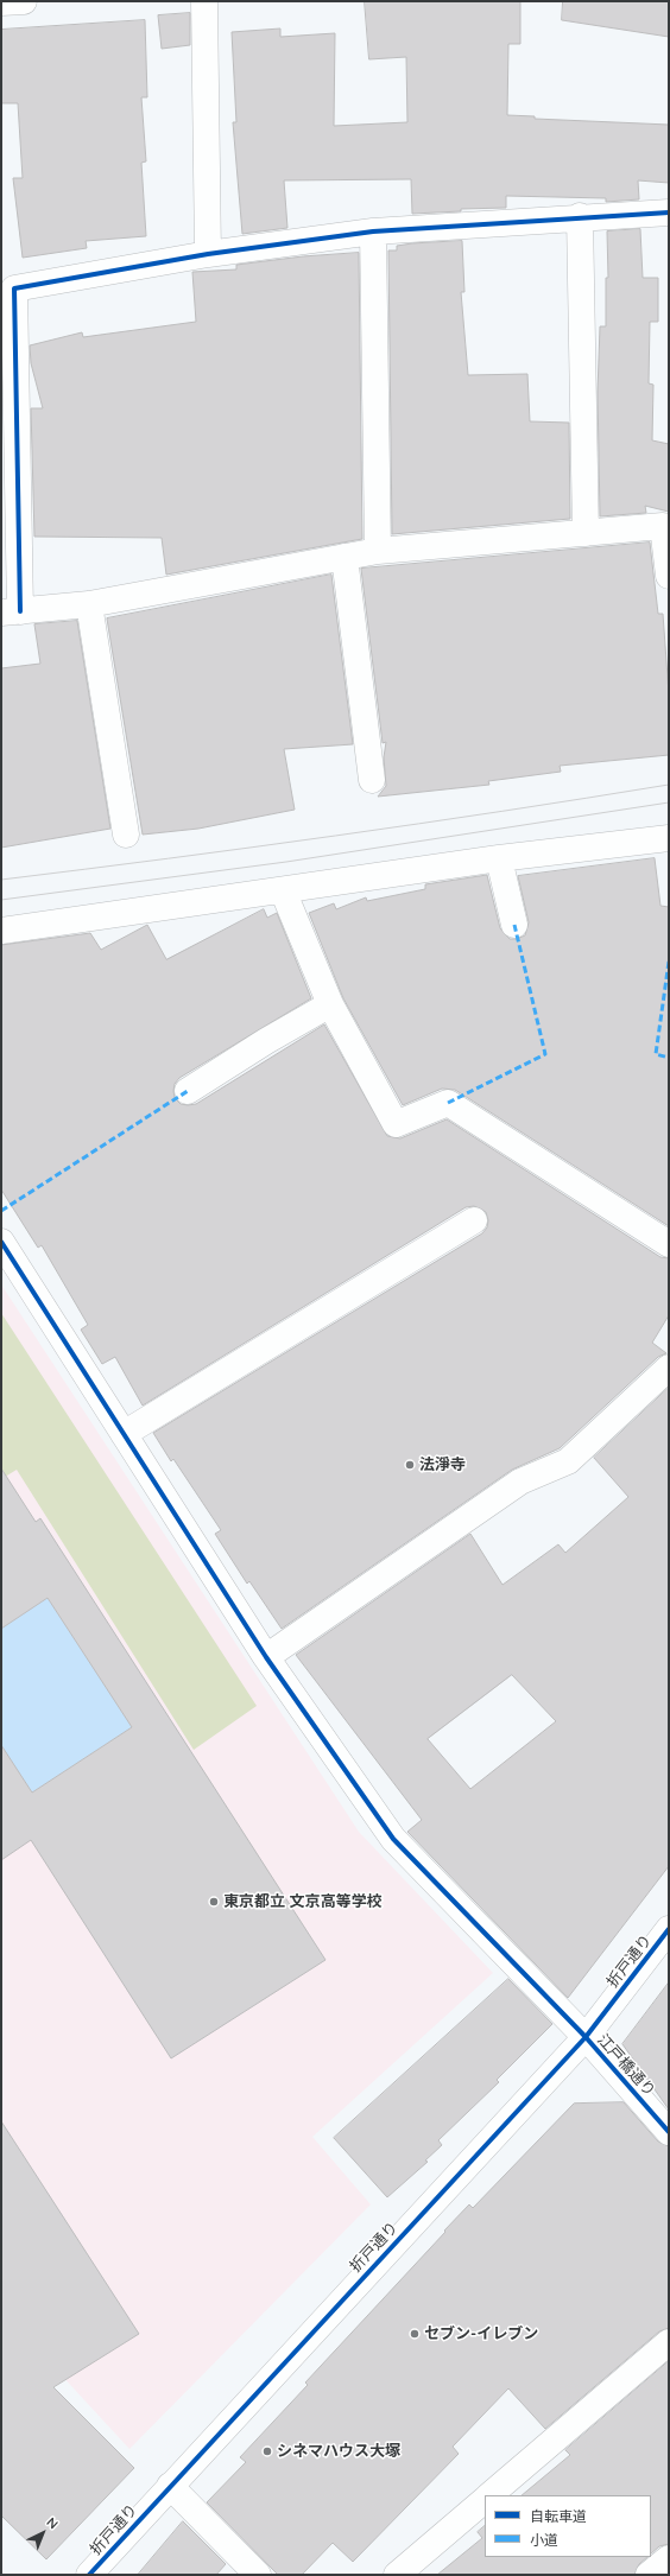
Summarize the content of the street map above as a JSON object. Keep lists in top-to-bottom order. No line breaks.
{"streets":{"street":["折戸通り","江戸橋通り"]},"crossings":[["折戸通り","江戸橋通り"]],"places":["法淨寺","東京都立 文京高等学校","セブン-イレブン","シネマハウス大塚"],"legend":["自転車道","小道"],"north":"top right"}
